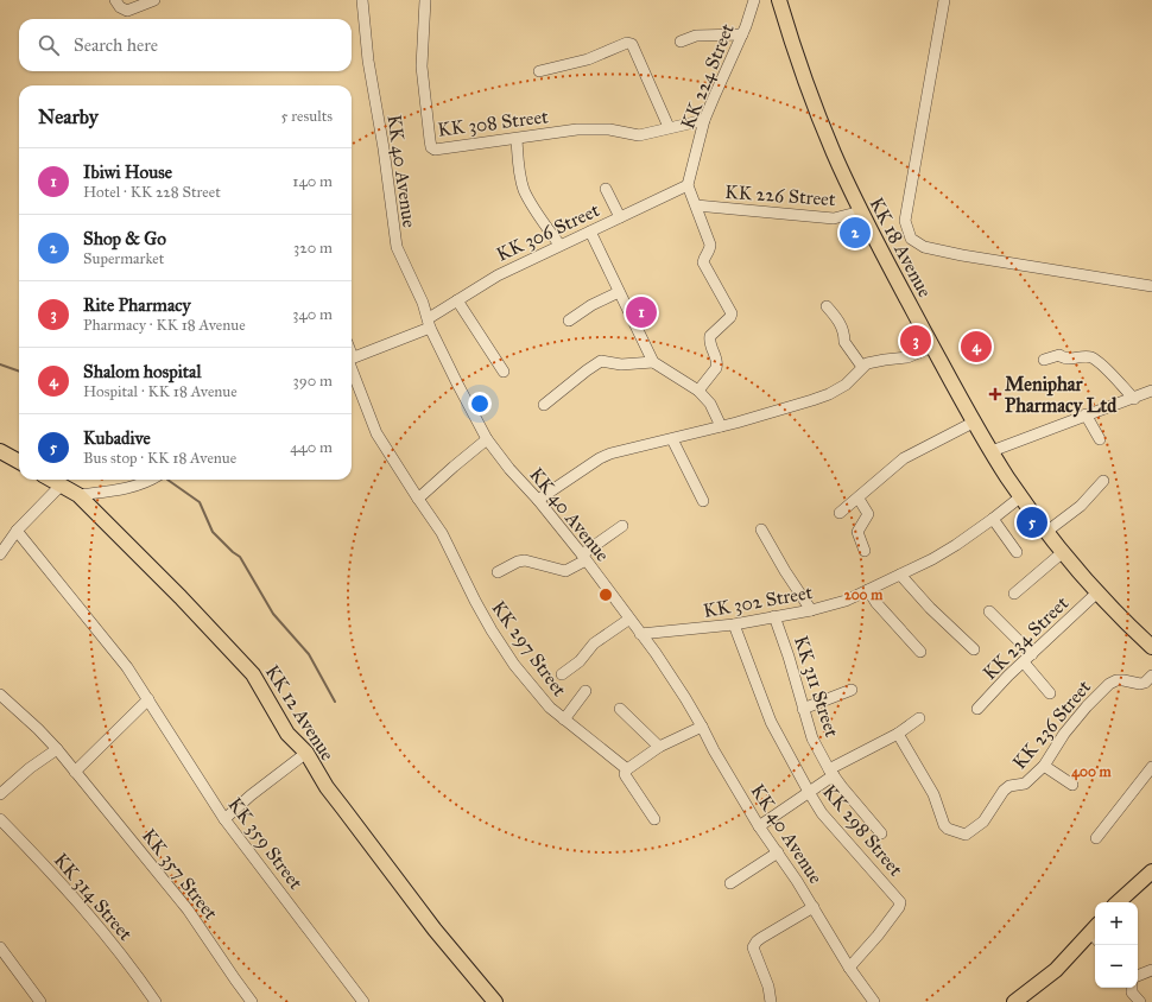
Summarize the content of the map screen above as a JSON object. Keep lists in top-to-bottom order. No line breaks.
{"streets":{"main road":["KK 18 Avenue","KK 12 Avenue"],"street":["KK 224 Street","KK 308 Street","KK 40 Avenue","KK 226 Street","KK 306 Street","KK 302 Street","KK 234 Street","KK 297 Street","KK 311 Street","KK 236 Street","KK 298 Street","KK 359 Street","KK 357 Street","KK 314 Street"]},"crossings":[["KK 224 Street","KK 308 Street"],["KK 224 Street","KK 306 Street"],["KK 40 Avenue","KK 306 Street"],["KK 40 Avenue","KK 302 Street"],["KK 40 Avenue","KK 298 Street"],["KK 226 Street","KK 18 Avenue"],["KK 18 Avenue","KK 302 Street"],["KK 18 Avenue","KK 234 Street"],["KK 302 Street","KK 311 Street"],["KK 302 Street","KK 298 Street"]],"places":{"health":["Meniphar Pharmacy Ltd"]},"page":{"search":"Search here","heading":["Nearby","5 results"],"list":[{"mark":"1","name":"Ibiwi House","note":"Hotel · KK 228 Street","value":"140 m"},{"mark":"2","name":"Shop & Go","note":"Supermarket","value":"320 m"},{"mark":"3","name":"Rite Pharmacy","note":"Pharmacy · KK 18 Avenue","value":"340 m"},{"mark":"4","name":"Shalom hospital","note":"Hospital · KK 18 Avenue","value":"390 m"},{"mark":"5","name":"Kubadive","note":"Bus stop · KK 18 Avenue","value":"440 m"}],"pins":["2","1","3","4","5"],"map_buttons":["+","−"]},"rings":["200 m","400 m"]}
